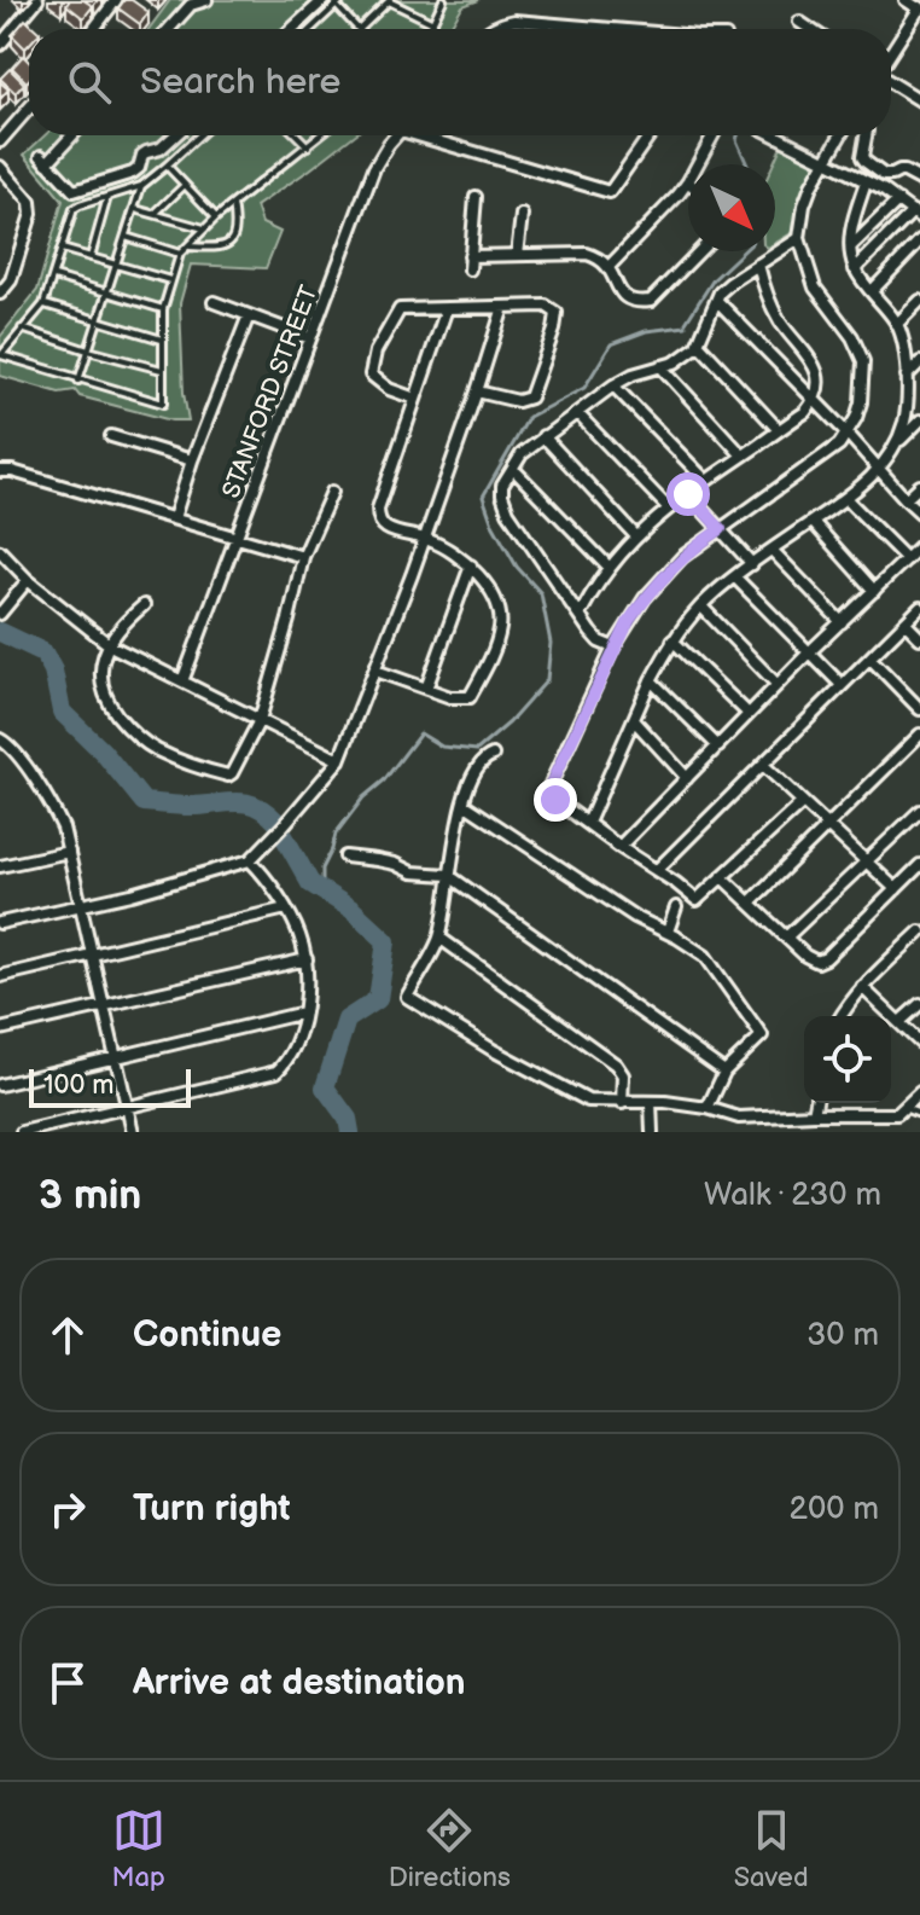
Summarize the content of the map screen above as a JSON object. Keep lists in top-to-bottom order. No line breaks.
{"streets":{"street":["STANFORD STREET"]},"scale_bar":"100 m","north":"bottom right","page":{"search":"Search here","scale":"100 m","heading":["3 min","Walk · 230 m"],"list":[["Continue","30 m"],["Turn right","200 m"],"Arrive at destination"],"nav":["Map","Directions","Saved"]}}
